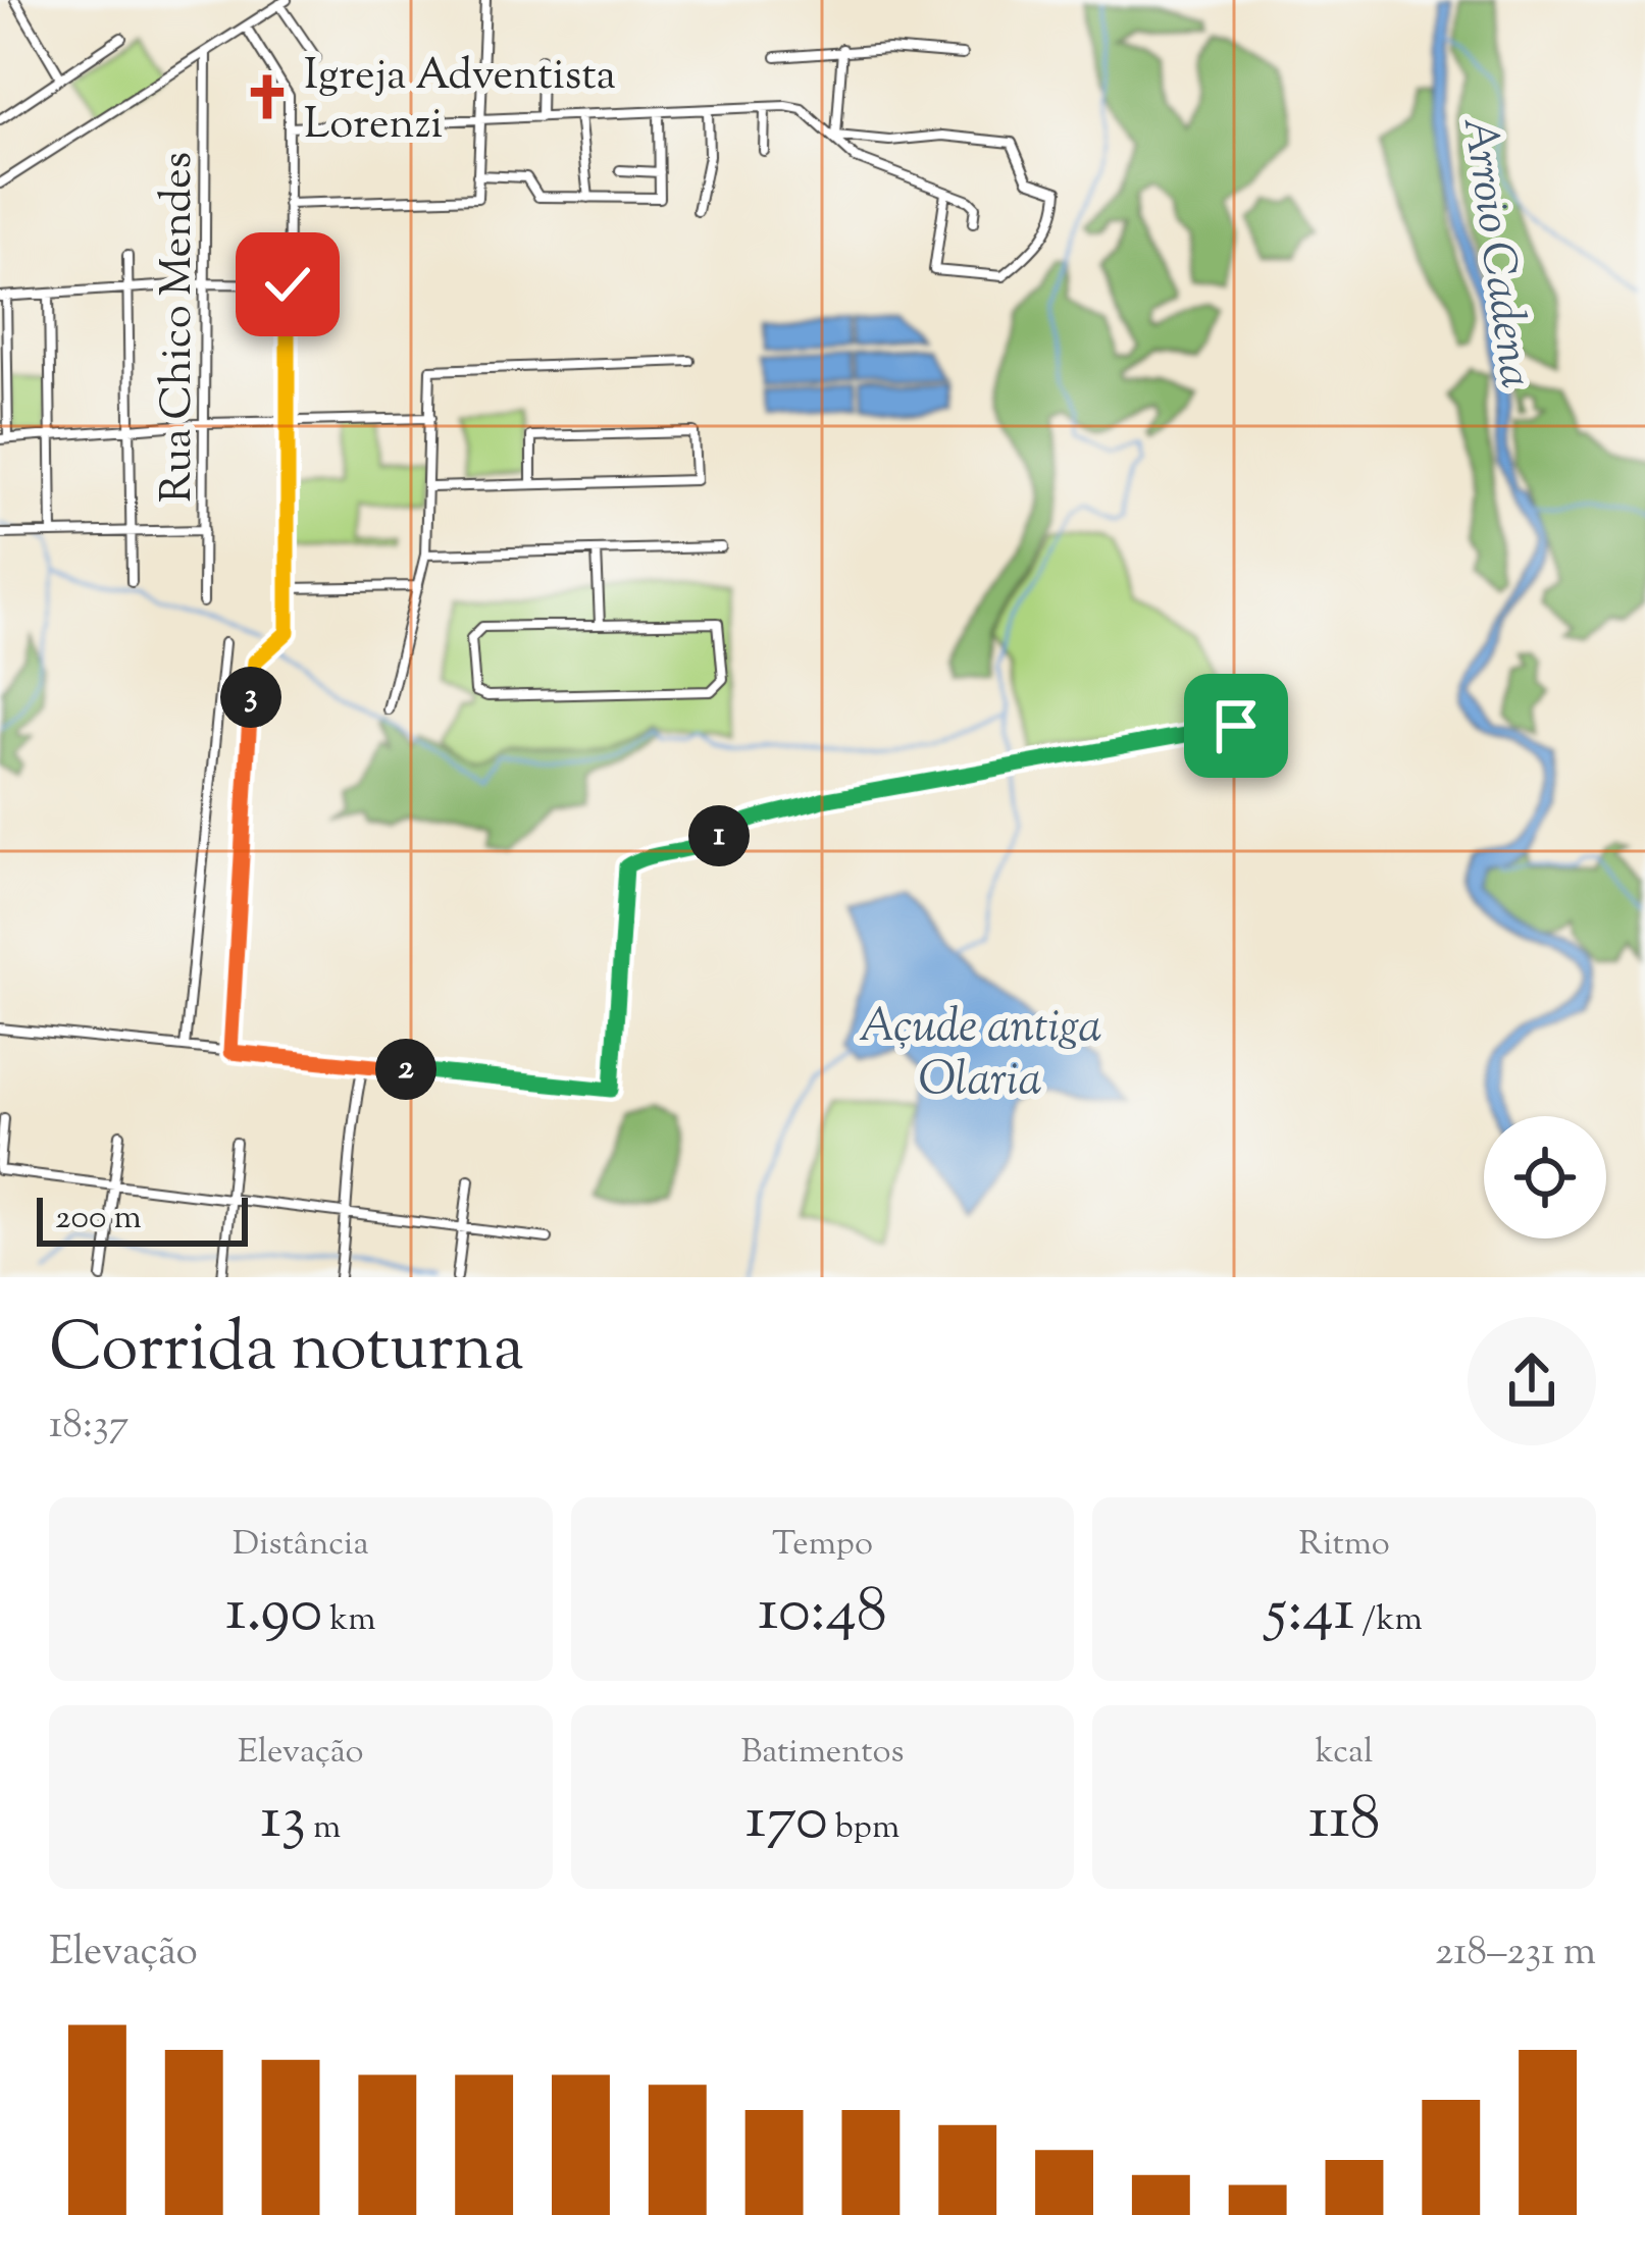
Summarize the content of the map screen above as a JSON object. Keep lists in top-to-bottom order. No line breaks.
{"streets":{"street":["Rua Chico Mendes"]},"water":["Arroio Cadena","Açude antiga Olaria"],"places":{"church":["Igreja Adventista Lorenzi"]},"scale_bar":"200 m","page":{"pins":["3","1","2"],"scale":"200 m","heading":["Corrida noturna","18:37"],"stats":[["Distância","1.90 km"],["Tempo","10:48"],["Ritmo","5:41 /km"],["Elevação","13 m"],["Batimentos","170 bpm"],["kcal","118"]],"chart":["Elevação","218–231 m"]}}
